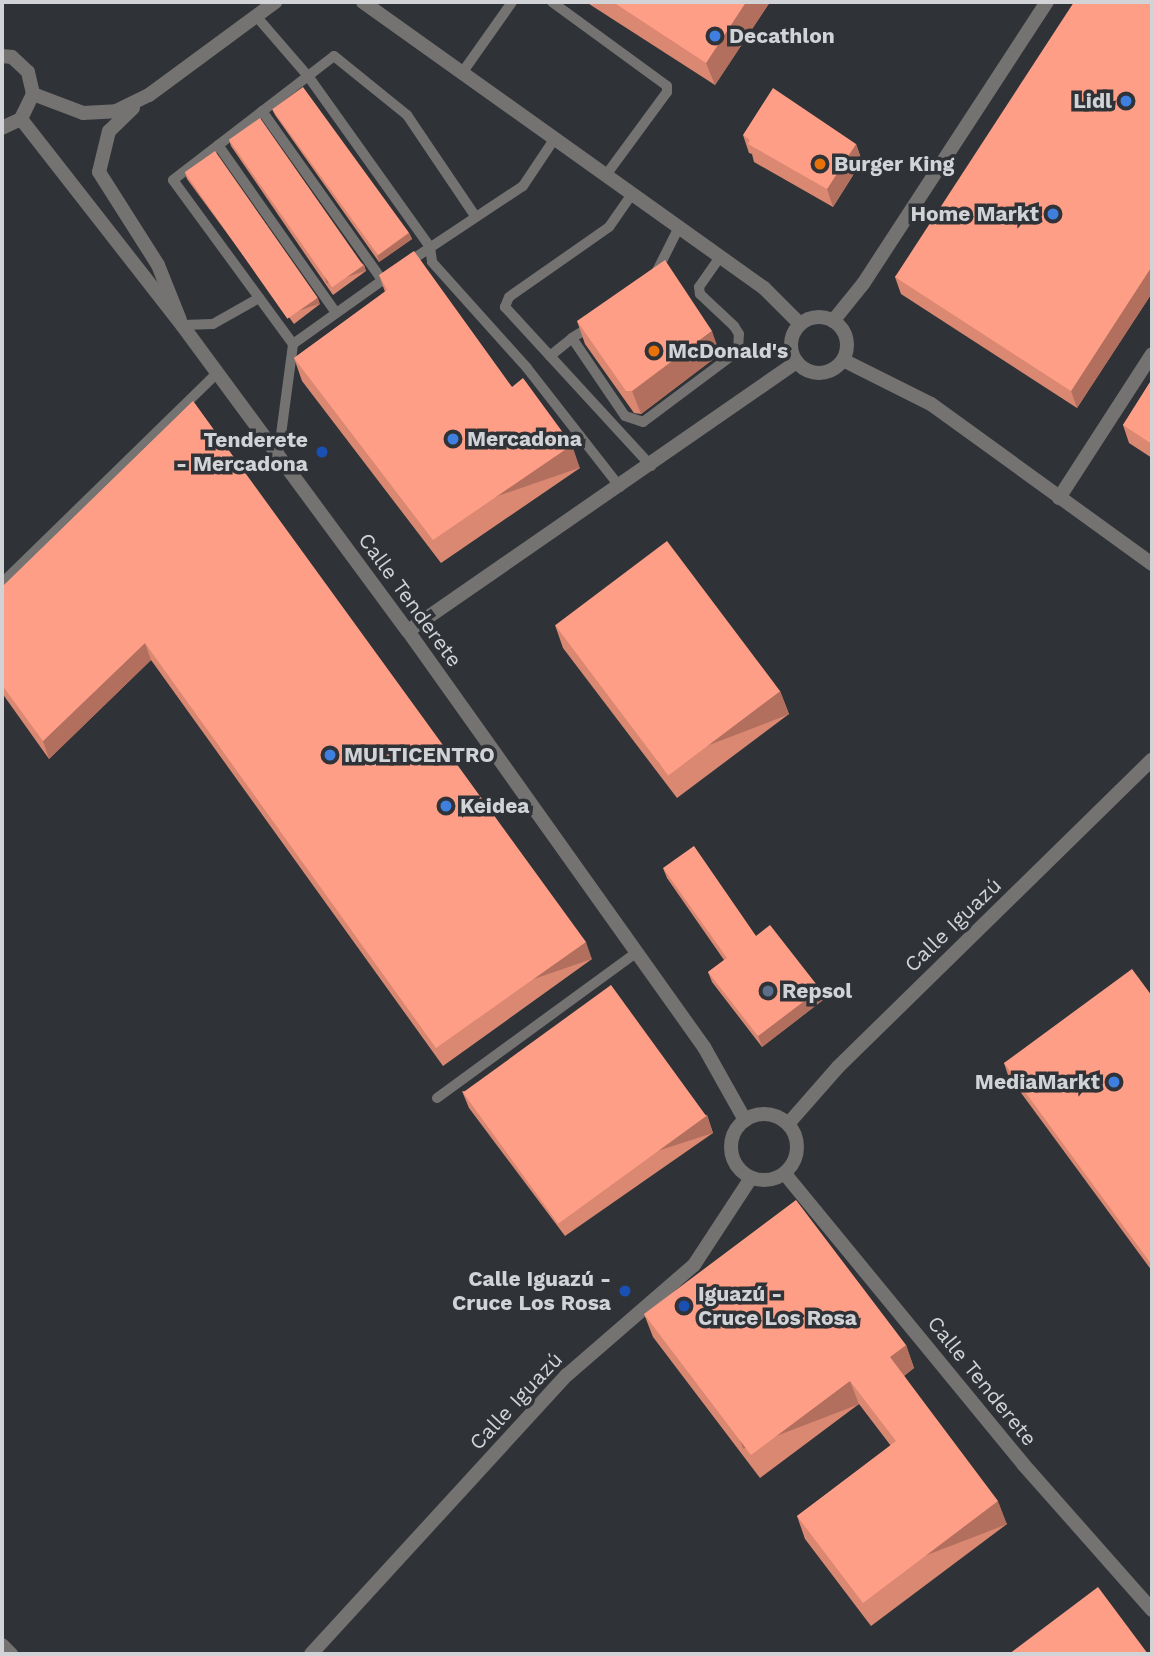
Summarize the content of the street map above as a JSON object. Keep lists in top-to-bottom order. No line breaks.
{"streets":{"street":["Calle Tenderete","Calle Iguazú"]},"crossings":[["Calle Tenderete","Calle Iguazú"]],"places":["Decathlon","Lidl","Burger King","Home Markt","McDonald's","Mercadona","Tenderete - Mercadona","MULTICENTRO","Keidea","Repsol","MediaMarkt","Calle Iguazú - Cruce Los Rosa","Iguazú - Cruce Los Rosa"]}
